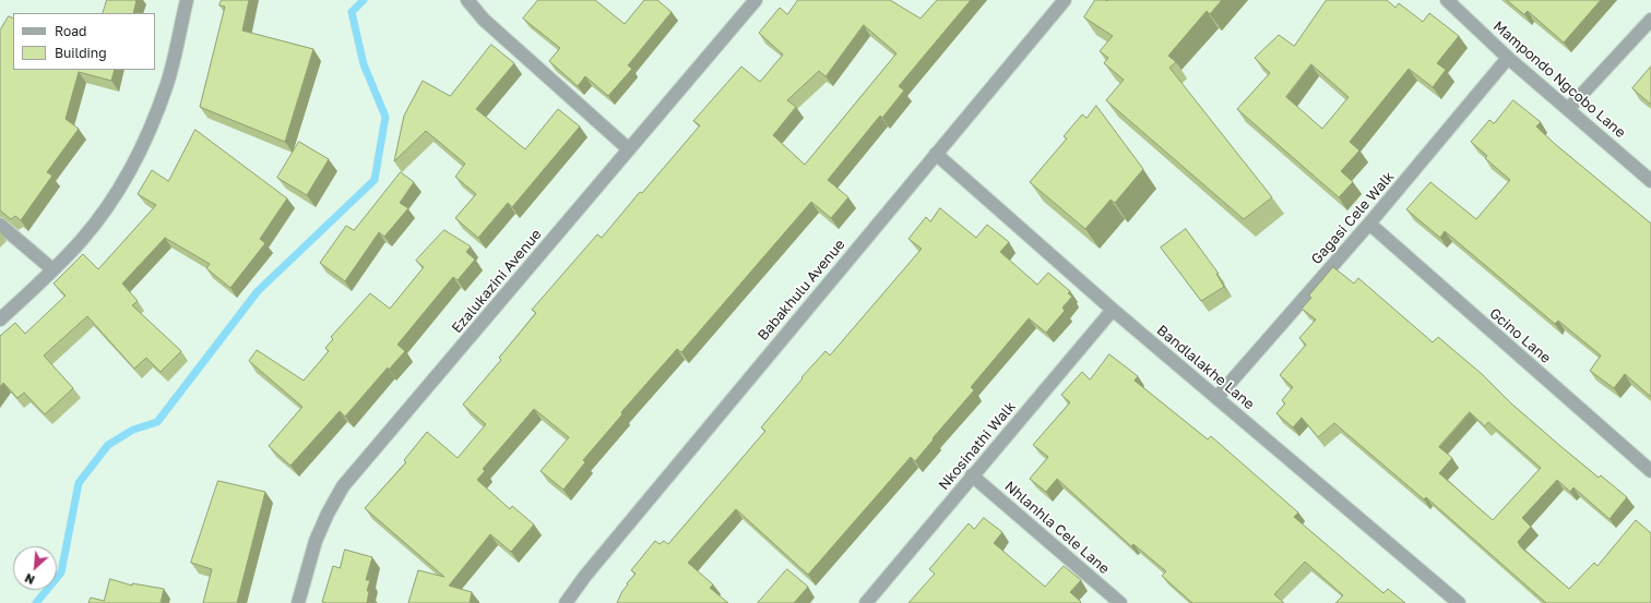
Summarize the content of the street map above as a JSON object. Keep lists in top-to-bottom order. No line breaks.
{"streets":{"street":["Mampondo Ngcobo Lane","Gagasi Cele Walk","Ezalukazini Avenue","Babakhulu Avenue","Gcino Lane","Bandlalakhe Lane","Nkosinathi Walk","Nhlanhla Cele Lane"]},"crossings":[["Mampondo Ngcobo Lane","Gagasi Cele Walk"],["Gagasi Cele Walk","Gcino Lane"],["Gagasi Cele Walk","Bandlalakhe Lane"],["Babakhulu Avenue","Bandlalakhe Lane"],["Bandlalakhe Lane","Nkosinathi Walk"],["Nkosinathi Walk","Nhlanhla Cele Lane"]],"legend":["Road","Building"],"north":"bottom left"}
